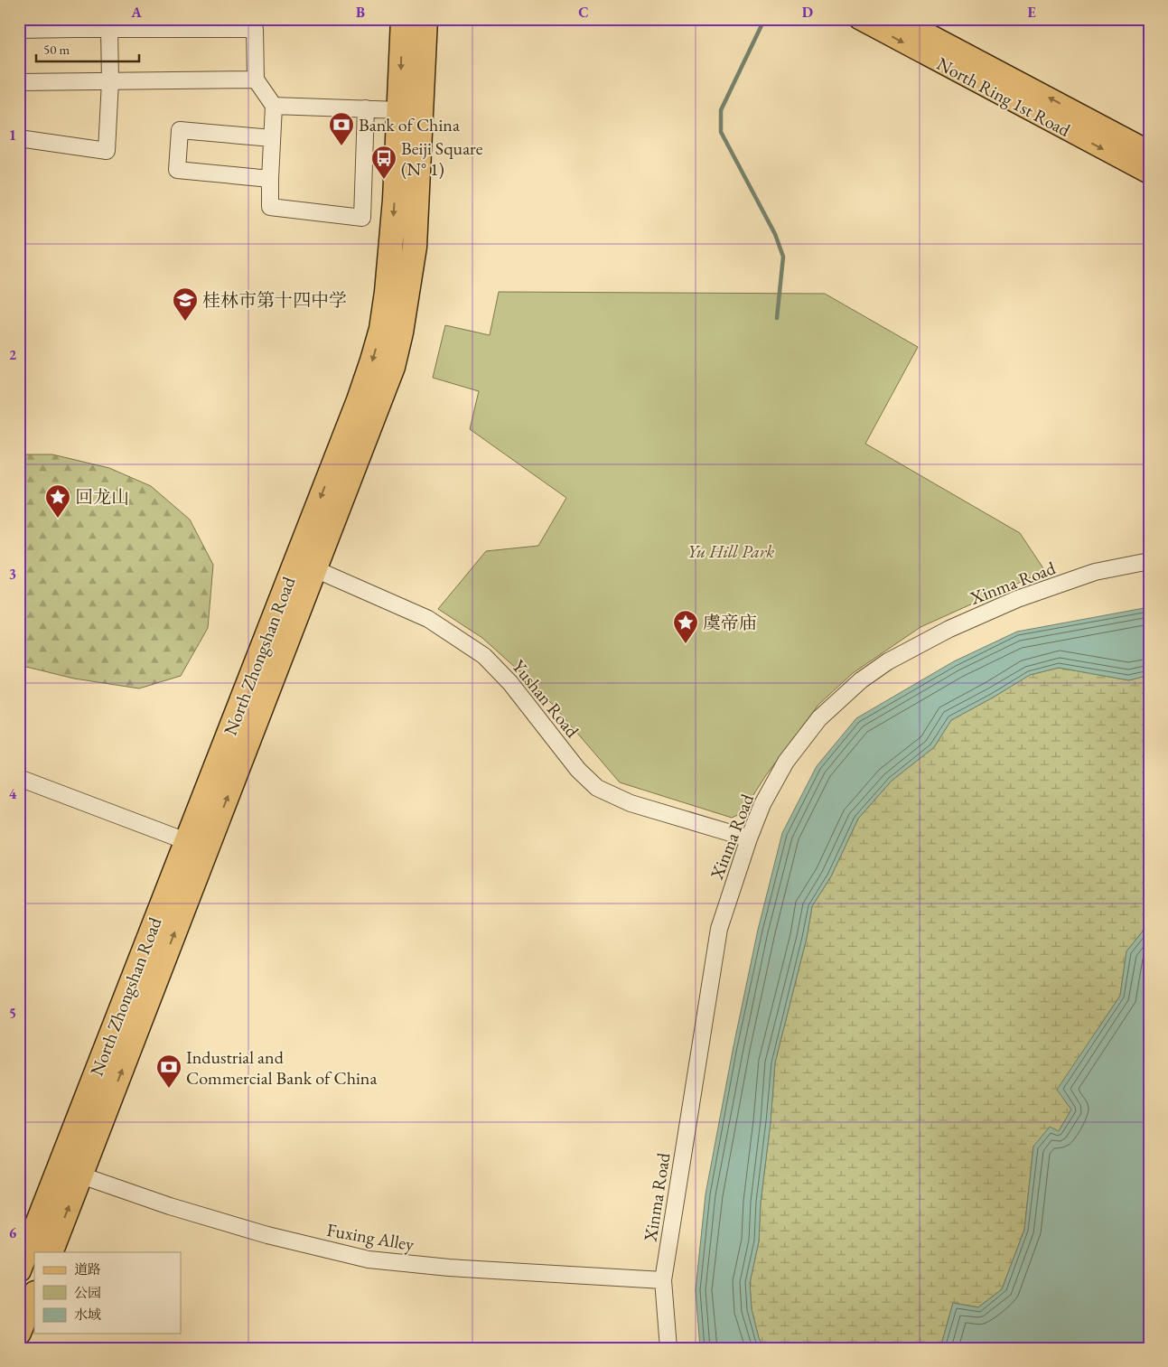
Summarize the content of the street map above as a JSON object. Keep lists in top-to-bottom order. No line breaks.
{"streets":{"highway":["North Zhongshan Road"],"main road":["North Ring 1st Road"],"street":["Xinma Road","Yushan Road","Fuxing Alley"]},"crossings":[["Xinma Road","Yushan Road"],["Xinma Road","Fuxing Alley"],["North Zhongshan Road","Yushan Road"],["North Zhongshan Road","Fuxing Alley"]],"parks":["Yu Hill Park"],"places":{"bank":["Bank of China","Industrial and Commercial Bank of China"],"bus stop":["Beiji Square (N° 1)"],"school or university":["桂林市第十四中学"],"place":["回龙山","虞帝庙"]},"legend":["道路","公园","水域"],"scale_bar":"50 m","grid":{"columns":["A","B","C","D","E"],"rows":["1","2","3","4","5","6"]}}
